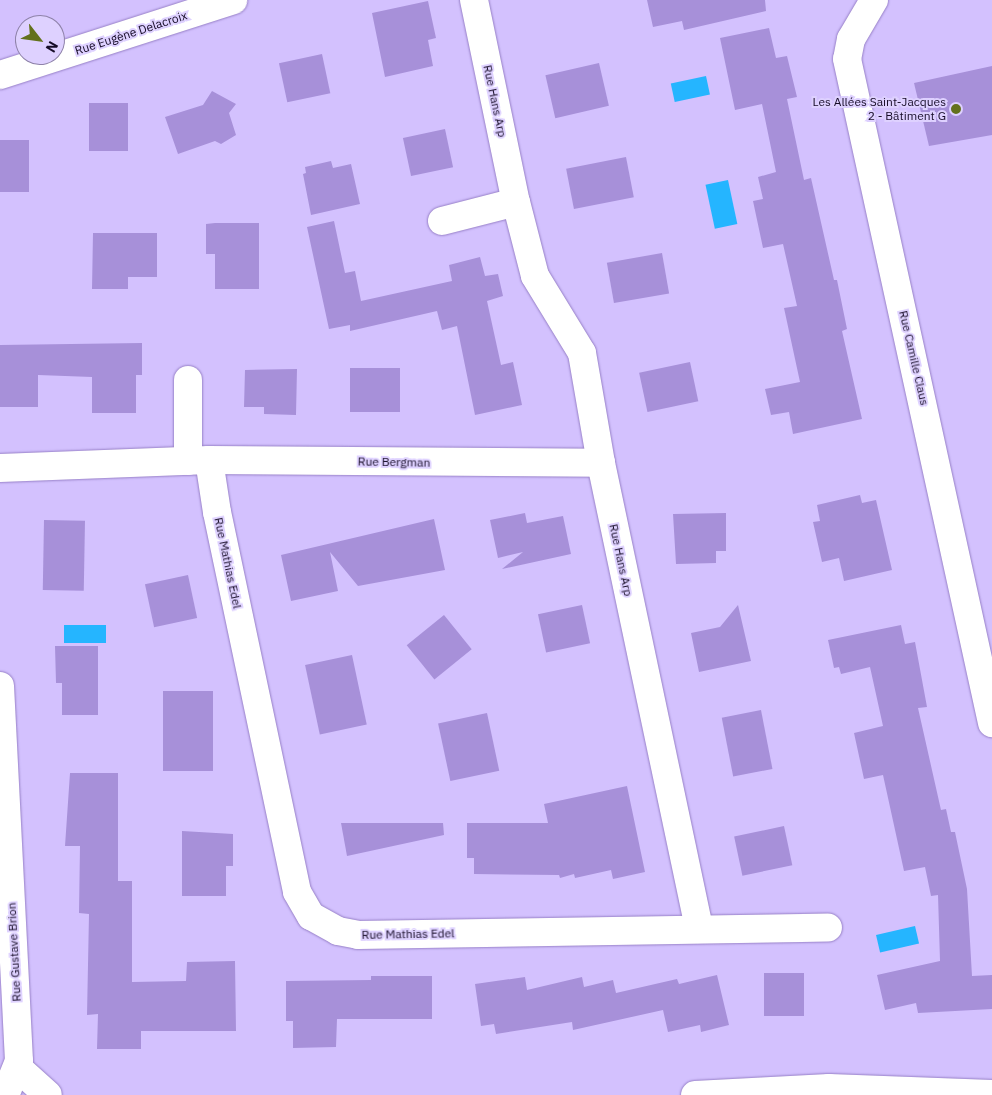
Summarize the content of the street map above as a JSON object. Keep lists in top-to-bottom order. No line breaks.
{"streets":{"street":["Rue Eugène Delacroix","Rue Hans Arp","Rue Camille Claus","Rue Bergman","Rue Mathias Edel","Rue Gustave Brion"]},"crossings":[["Rue Hans Arp","Rue Bergman"],["Rue Hans Arp","Rue Mathias Edel"],["Rue Bergman","Rue Mathias Edel"]],"places":["Les Allées Saint-Jacques 2 - Bâtiment G"],"north":"bottom right"}
